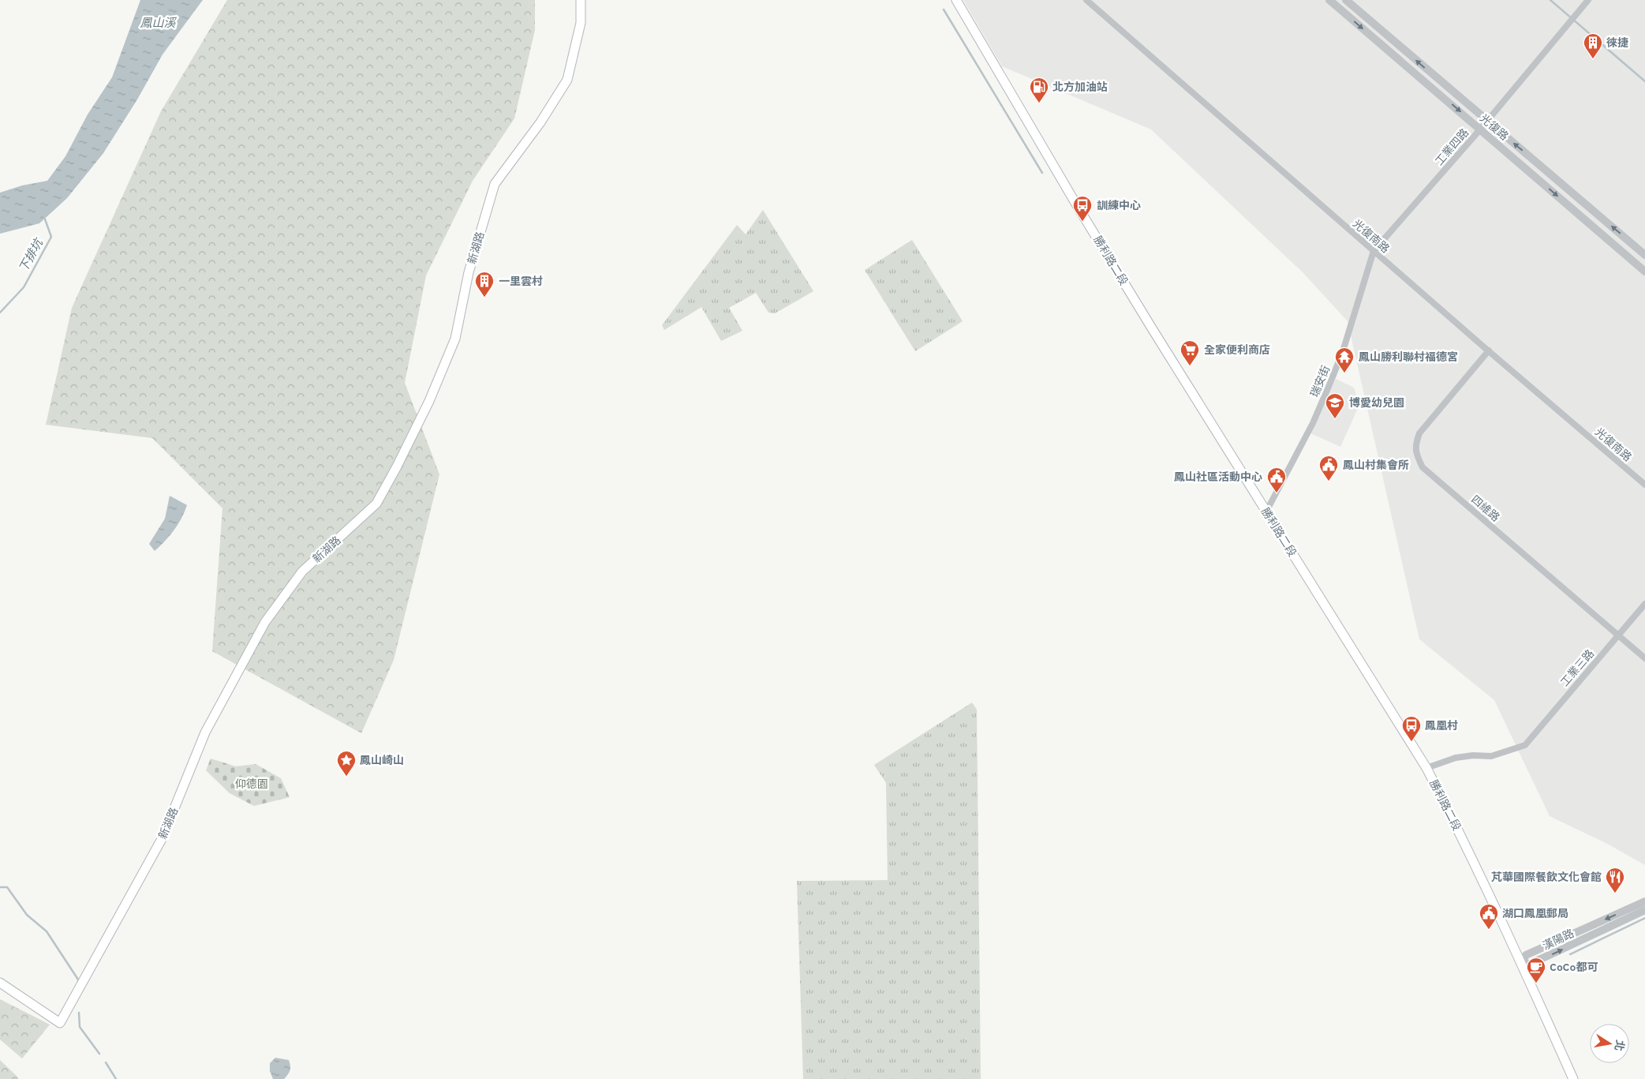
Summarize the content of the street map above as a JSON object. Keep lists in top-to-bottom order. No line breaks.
{"streets":{"main road":["新湖路","勝利路二段"],"street":["光復路","工業四路","光復南路","瑞安街","四維路","工業三路","漢陽路"]},"crossings":[["光復路","工業四路"],["工業四路","光復南路"],["工業四路","瑞安街"],["光復南路","瑞安街"],["光復南路","四維路"],["勝利路二段","瑞安街"],["勝利路二段","工業三路"],["勝利路二段","漢陽路"],["四維路","工業三路"]],"water":["鳳山溪","下排坑"],"parks":["仰德園"],"places":{"building":["徠捷","一里雲村"],"fuel station":["北方加油站"],"bus stop":["訓練中心","鳳凰村"],"supermarket":["全家便利商店"],"temple":["鳳山勝利聯村福德宮"],"school or university":["博愛幼兒園"],"public building":["鳳山村集會所","鳳山社區活動中心","湖口鳳凰郵局"],"place":["鳳山崎山"],"restaurant":["芃華國際餐飲文化會館"],"cafe":["CoCo都可"]},"north":"right"}
